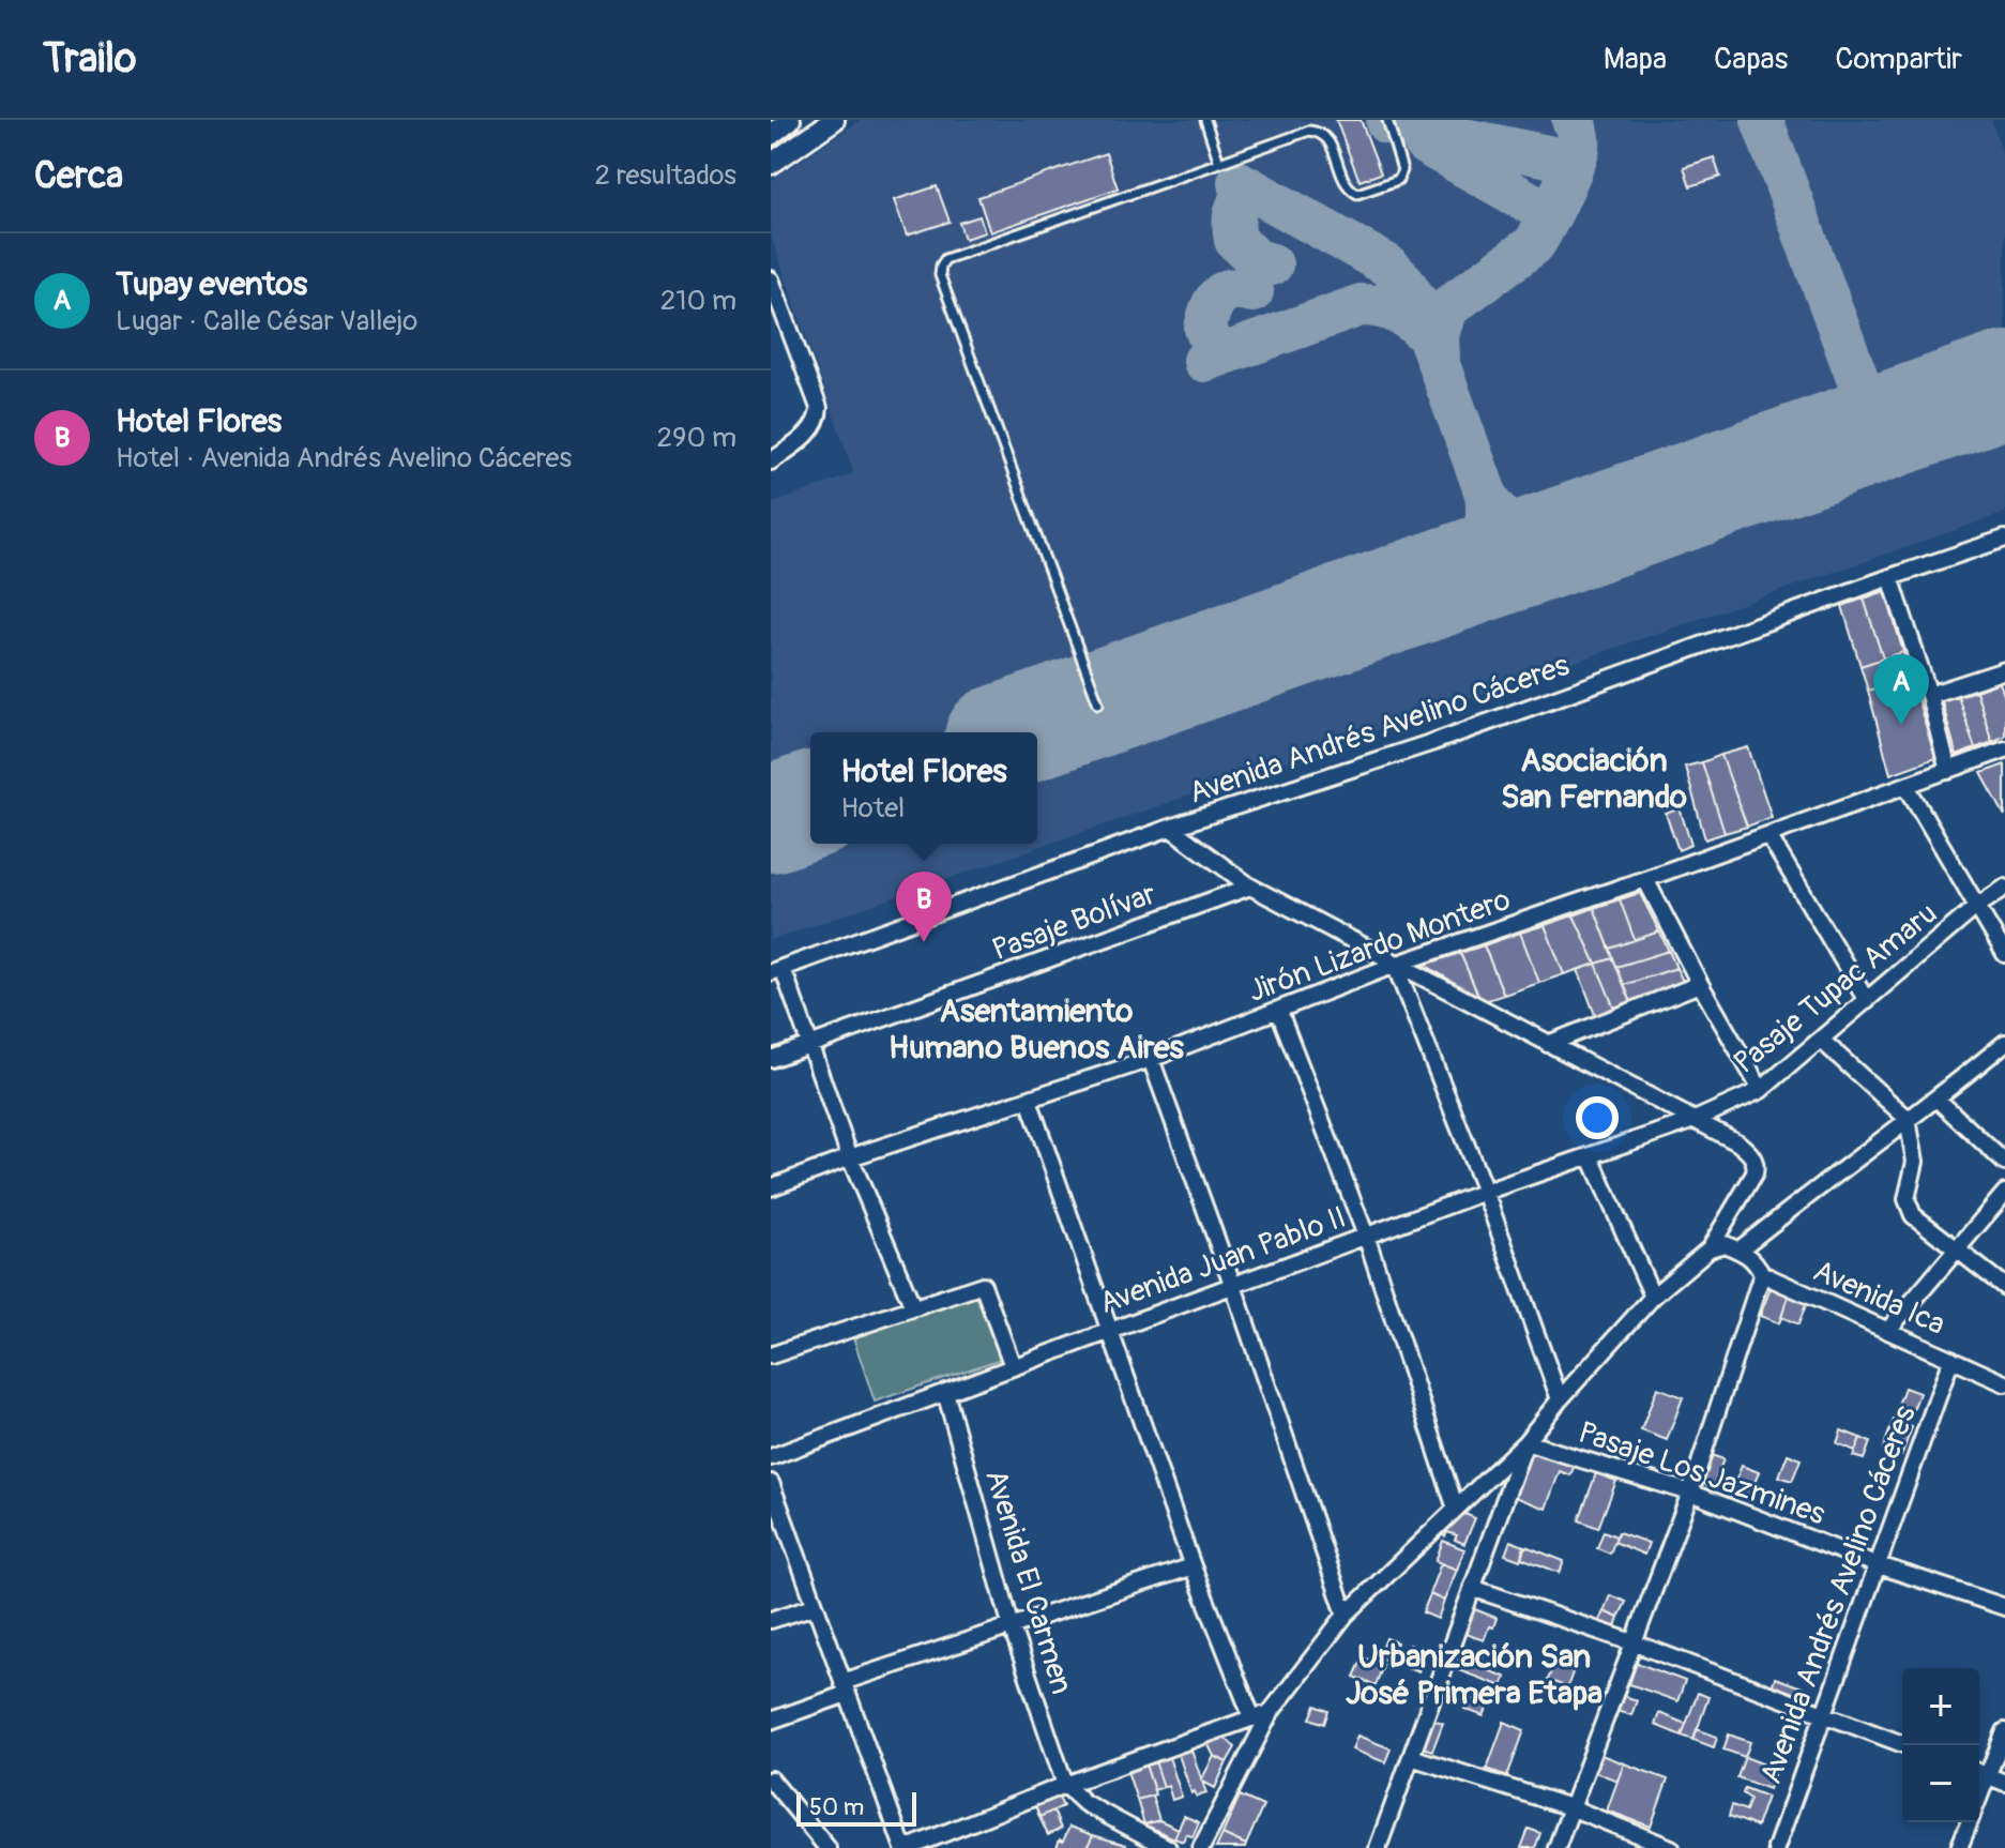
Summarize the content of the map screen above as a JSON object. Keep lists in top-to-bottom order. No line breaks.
{"streets":{"street":["Avenida Andrés Avelino Cáceres","Pasaje Bolívar","Jirón Lizardo Montero","Pasaje Tupac Amaru","Avenida Juan Pablo II","Avenida Ica","Pasaje Los Jazmines","Avenida El Carmen"]},"crossings":[["Avenida Andrés Avelino Cáceres","Avenida Ica"],["Avenida Andrés Avelino Cáceres","Pasaje Los Jazmines"],["Pasaje Tupac Amaru","Avenida Juan Pablo II"],["Avenida Juan Pablo II","Avenida El Carmen"]],"districts":["Asociación San Fernando","Asentamiento Humano Buenos Aires","Urbanización San José Primera Etapa"],"scale_bar":"50 m","page":{"header":"Trailo","nav":["Mapa","Capas","Compartir"],"heading":["Cerca","2 resultados"],"list":[{"mark":"A","name":"Tupay eventos","note":"Lugar · Calle César Vallejo","value":"210 m"},{"mark":"B","name":"Hotel Flores","note":"Hotel · Avenida Andrés Avelino Cáceres","value":"290 m"}],"pins":["A","B"],"popup":["Hotel Flores","Hotel"],"map_buttons":["+","−"],"scale":"50 m"}}
